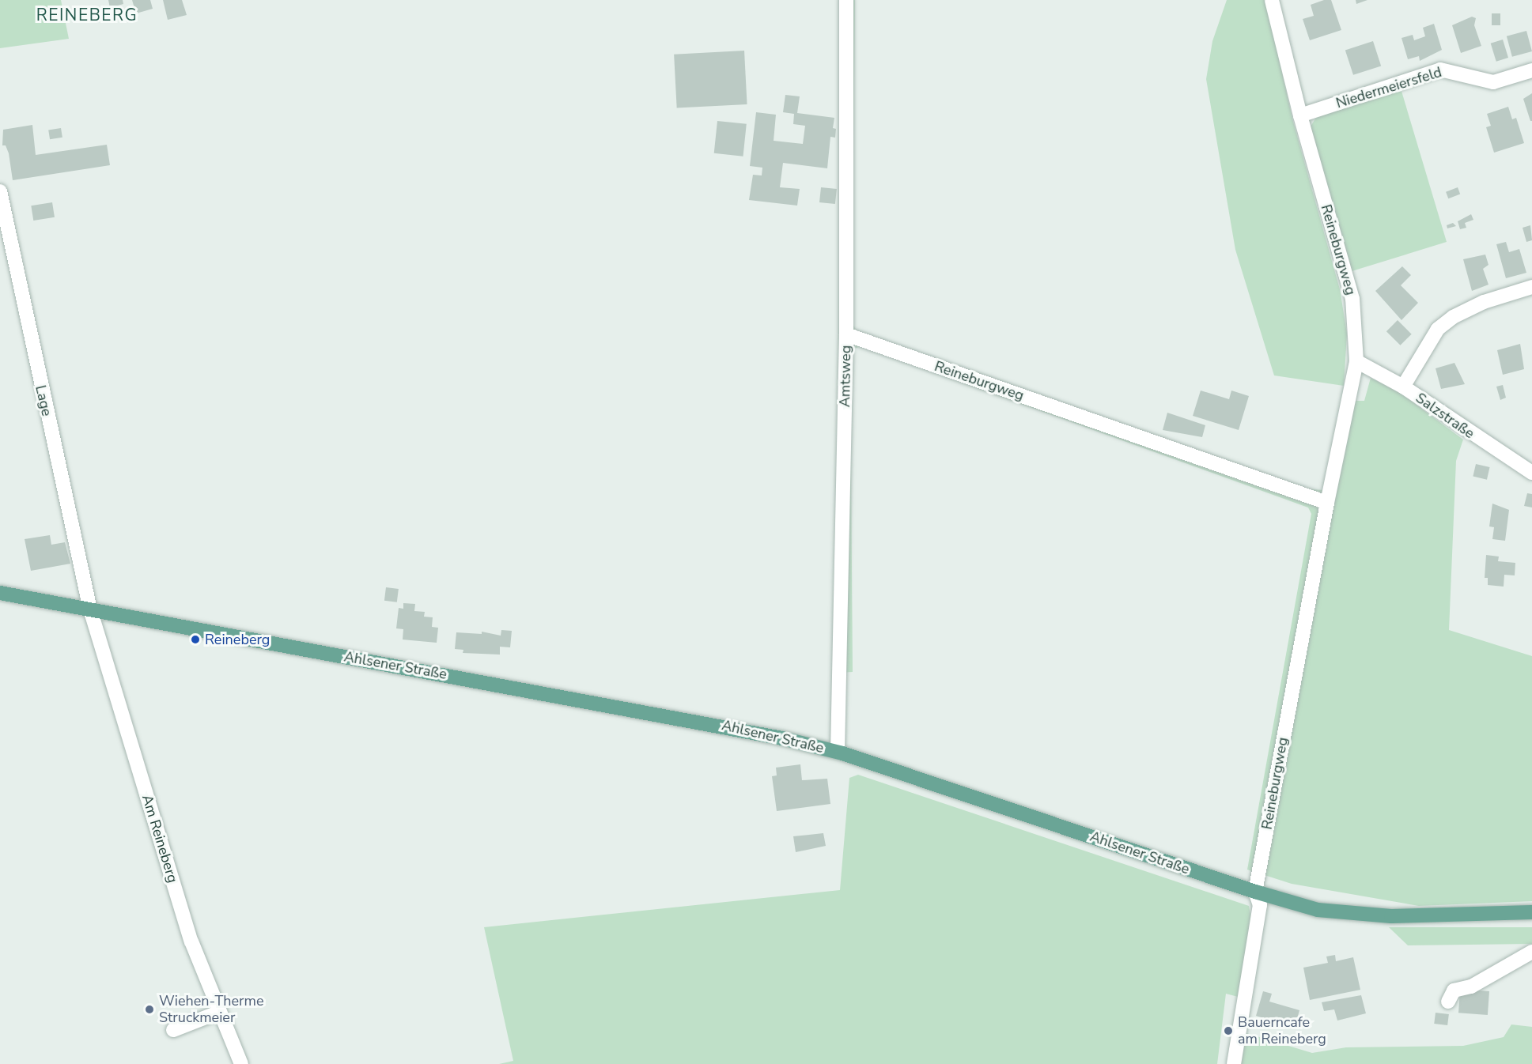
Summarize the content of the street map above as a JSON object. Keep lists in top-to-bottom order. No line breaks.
{"streets":{"main road":["Ahlsener Straße"],"street":["Niedermeiersfeld","Reineburgweg","Amtsweg","Lage","Salzstraße","Am Reineberg"]},"crossings":[["Niedermeiersfeld","Reineburgweg"],["Reineburgweg","Amtsweg"],["Reineburgweg","Salzstraße"],["Reineburgweg","Ahlsener Straße"],["Amtsweg","Ahlsener Straße"],["Lage","Ahlsener Straße"],["Lage","Am Reineberg"],["Ahlsener Straße","Am Reineberg"]],"districts":["REINEBERG"],"places":["Reineberg","Wiehen-Therme Struckmeier","Bauerncafe am Reineberg"]}
